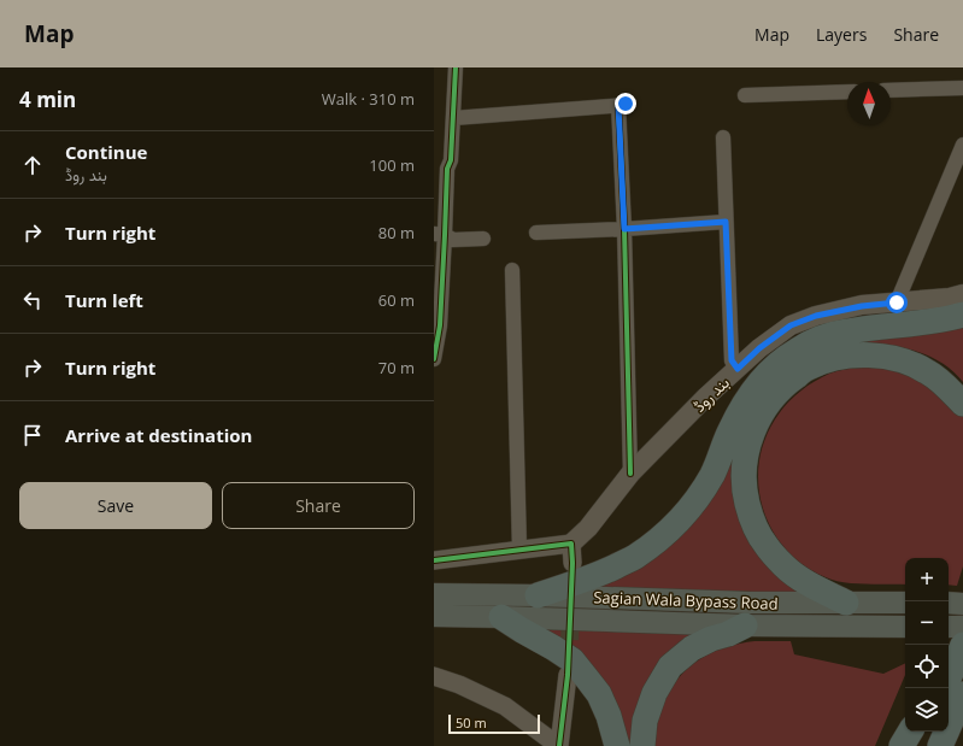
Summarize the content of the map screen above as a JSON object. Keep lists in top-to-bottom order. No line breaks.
{"streets":{"main road":["بند روڈ","Sagian Wala Bypass Road"]},"scale_bar":"50 m","north":"top","page":{"header":"Map","nav":["Map","Layers","Share"],"heading":["4 min","Walk · 310 m"],"list":[["Continue","بند روڈ","100 m"],["Turn right","80 m"],["Turn left","60 m"],["Turn right","70 m"],"Arrive at destination"],"buttons":["Save","Share"],"map_buttons":["+","−"],"scale":"50 m"}}
